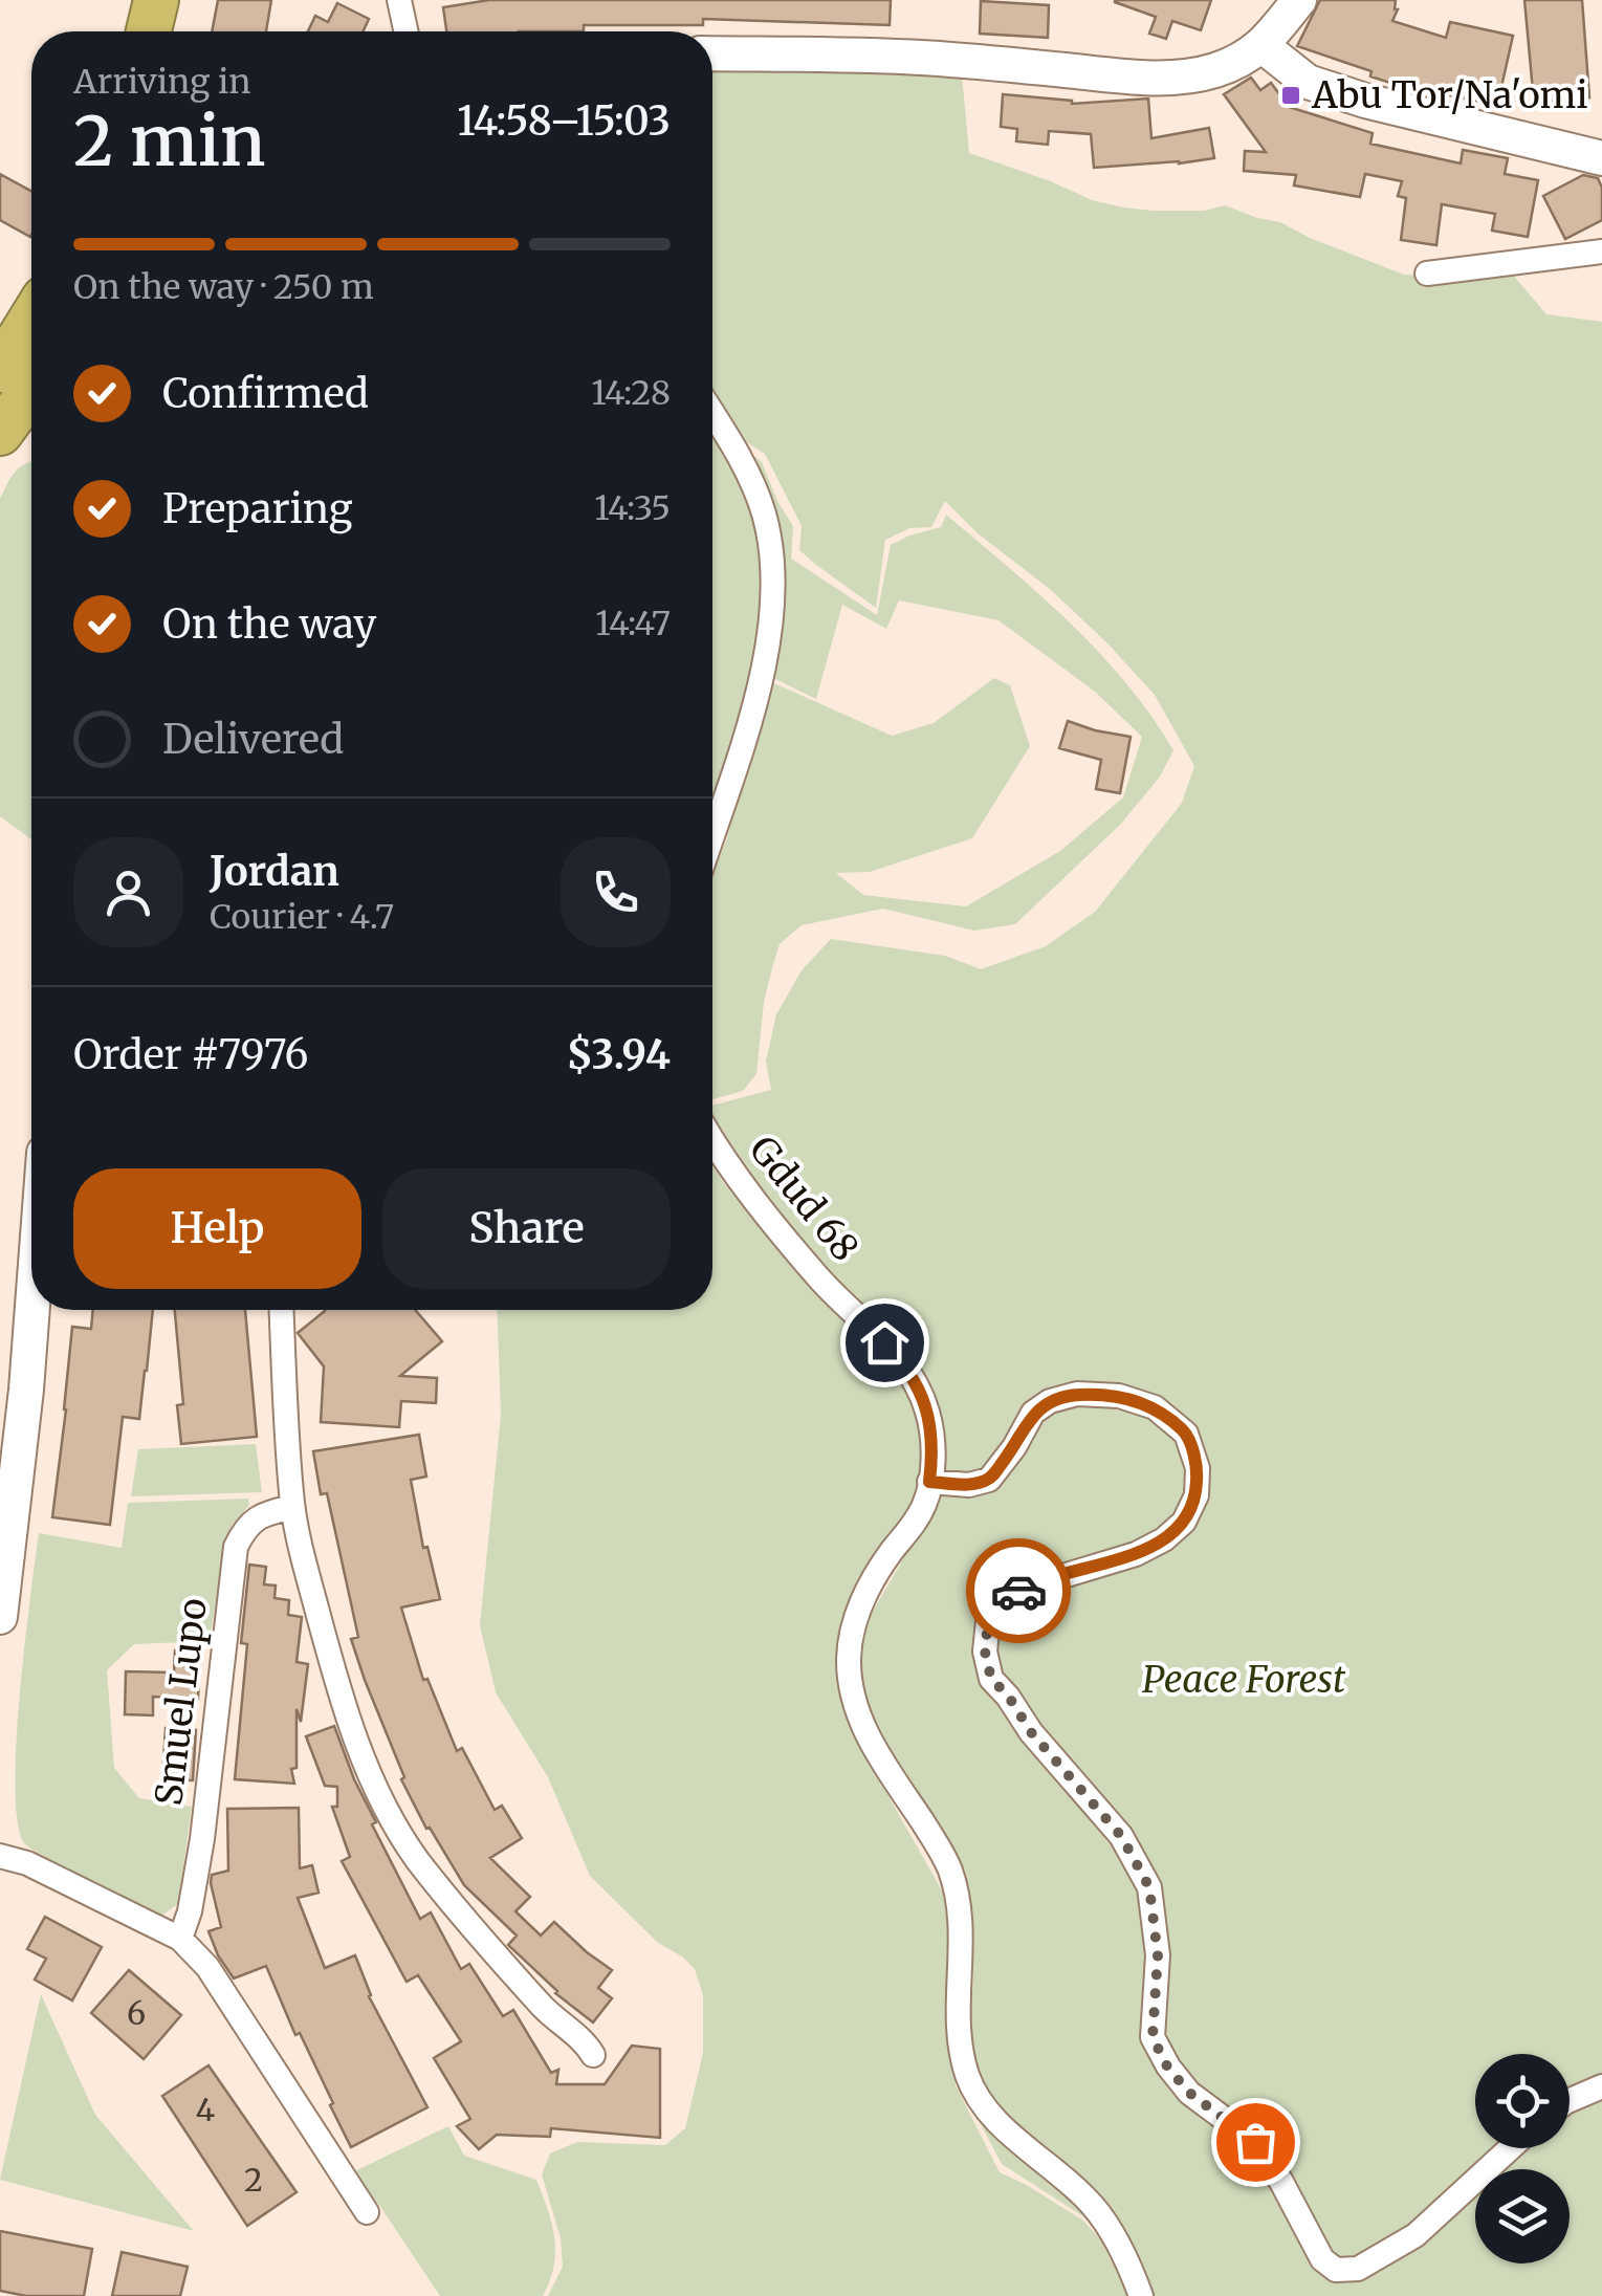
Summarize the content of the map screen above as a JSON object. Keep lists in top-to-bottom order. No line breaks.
{"streets":{"street":["Gdud 68","Smuel Lupo"]},"parks":["Peace Forest"],"places":{"transit":["Abu Tor/Na'omi"]},"house_numbers":["6","4","2"],"page":{"heading":["2 min","Arriving in","14:58–15:03"],"panel":["Jordan","Courier · 4.7","Order #7976","$3.94"],"bar":"On the way · 250 m","list":[["Confirmed","14:28"],["Preparing","14:35"],["On the way","14:47"],"Delivered"],"buttons":["Help","Share"]}}
